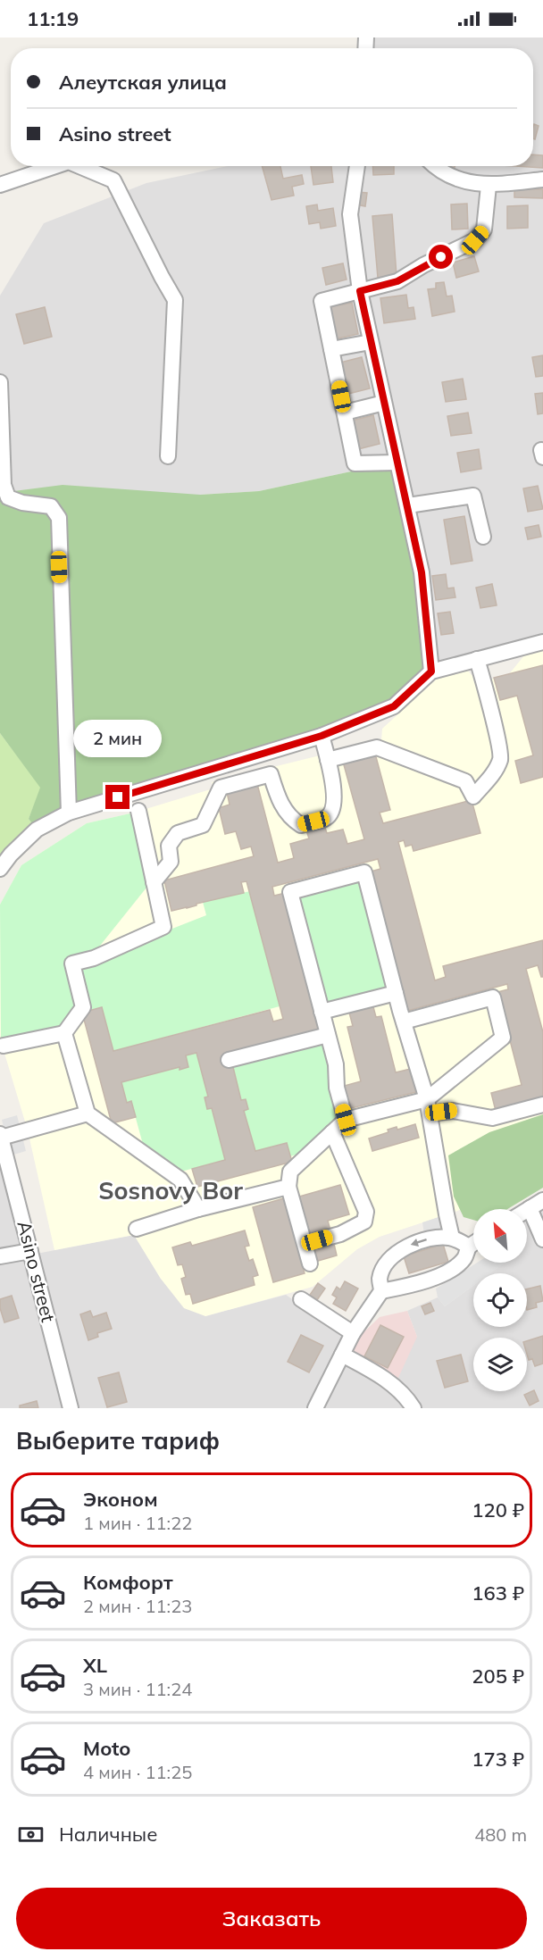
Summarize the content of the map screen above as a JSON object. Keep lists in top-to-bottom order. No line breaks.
{"streets":{"street":["Asino street"]},"districts":["Sosnovy Bor"],"north":"top left","page":{"status":"11:19","banner":["Алеутская улица","Asino street"],"bubble":"2 мин","heading":"Выберите тариф","list":[{"name":"Эконом","note":"1 мин · 11:22","value":"120 ₽"},{"name":"Комфорт","note":"2 мин · 11:23","value":"163 ₽"},{"name":"XL","note":"3 мин · 11:24","value":"205 ₽"},{"name":"Moto","note":"4 мин · 11:25","value":"173 ₽"}],"pay":["Наличные","480 m"],"buttons":"Заказать"}}
